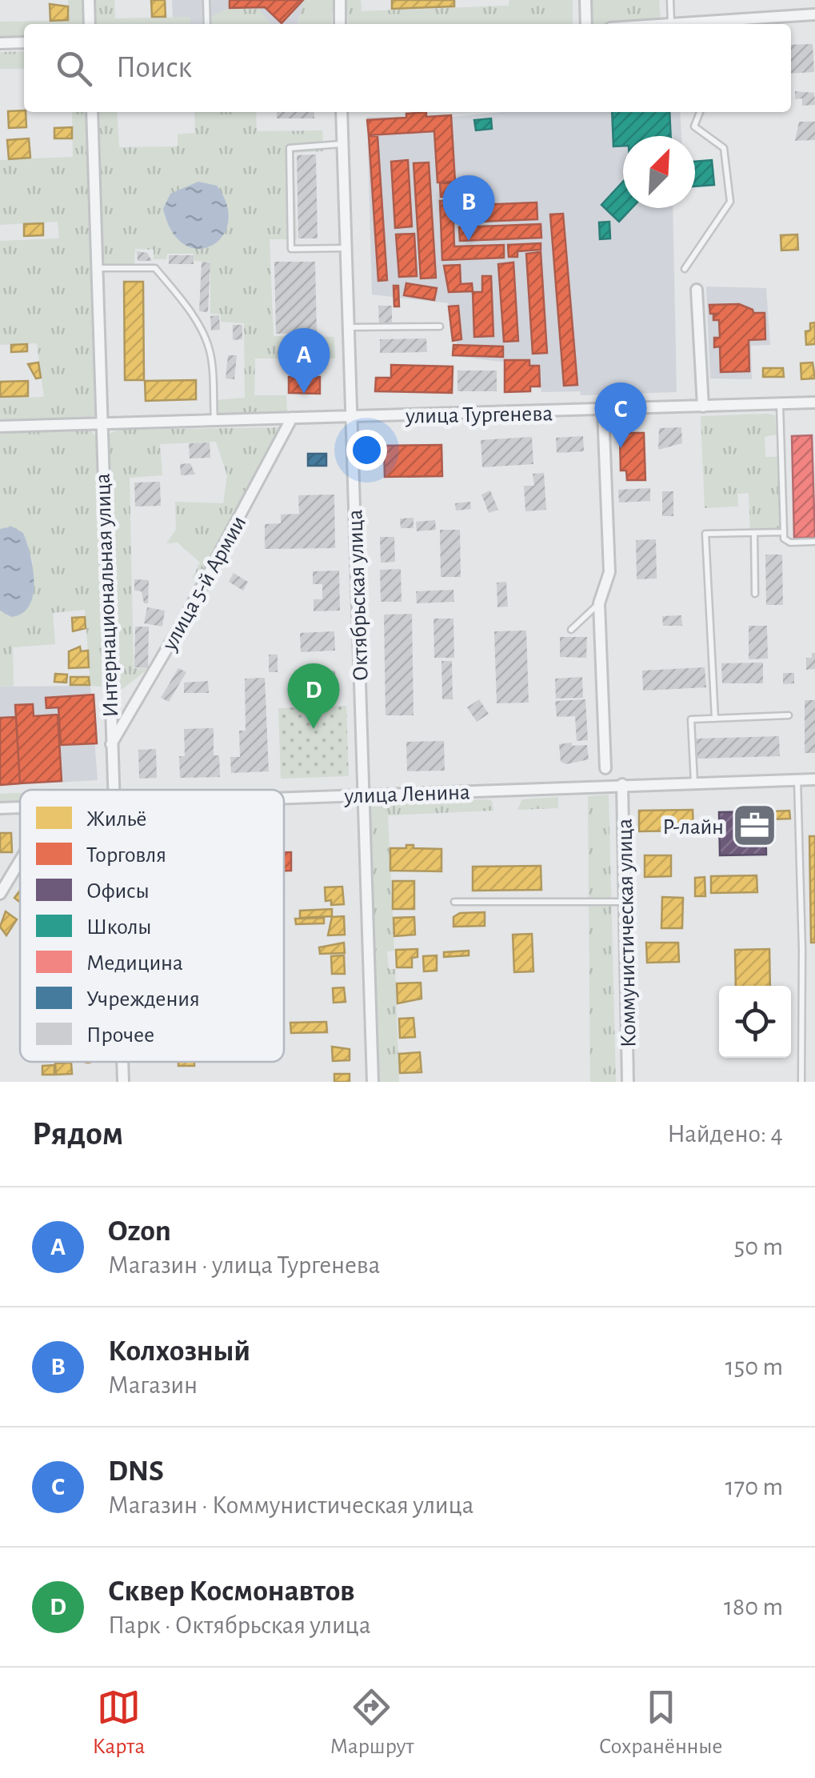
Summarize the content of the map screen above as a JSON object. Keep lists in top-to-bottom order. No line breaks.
{"streets":{"street":["улица Тургенева","улица 5-й Армии","Интернациональная улица","Октябрьская улица","улица Ленина","Коммунистическая улица"]},"crossings":[["улица Тургенева","улица 5-й Армии"],["улица Тургенева","Интернациональная улица"],["улица Тургенева","Октябрьская улица"],["улица 5-й Армии","Интернациональная улица"],["Октябрьская улица","улица Ленина"],["улица Ленина","Коммунистическая улица"]],"places":{"office":["Р-лайн"]},"legend":["Жильё","Торговля","Офисы","Школы","Медицина","Учреждения","Прочее"],"north":"top right","page":{"search":"Поиск","pins":["B","A","C","D"],"heading":["Рядом","Найдено: 4"],"list":[{"mark":"A","name":"Ozon","note":"Магазин · улица Тургенева","value":"50 m"},{"mark":"B","name":"Колхозный","note":"Магазин","value":"150 m"},{"mark":"C","name":"DNS","note":"Магазин · Коммунистическая улица","value":"170 m"},{"mark":"D","name":"Сквер Космонавтов","note":"Парк · Октябрьская улица","value":"180 m"}],"nav":["Карта","Маршрут","Сохранённые"]}}
